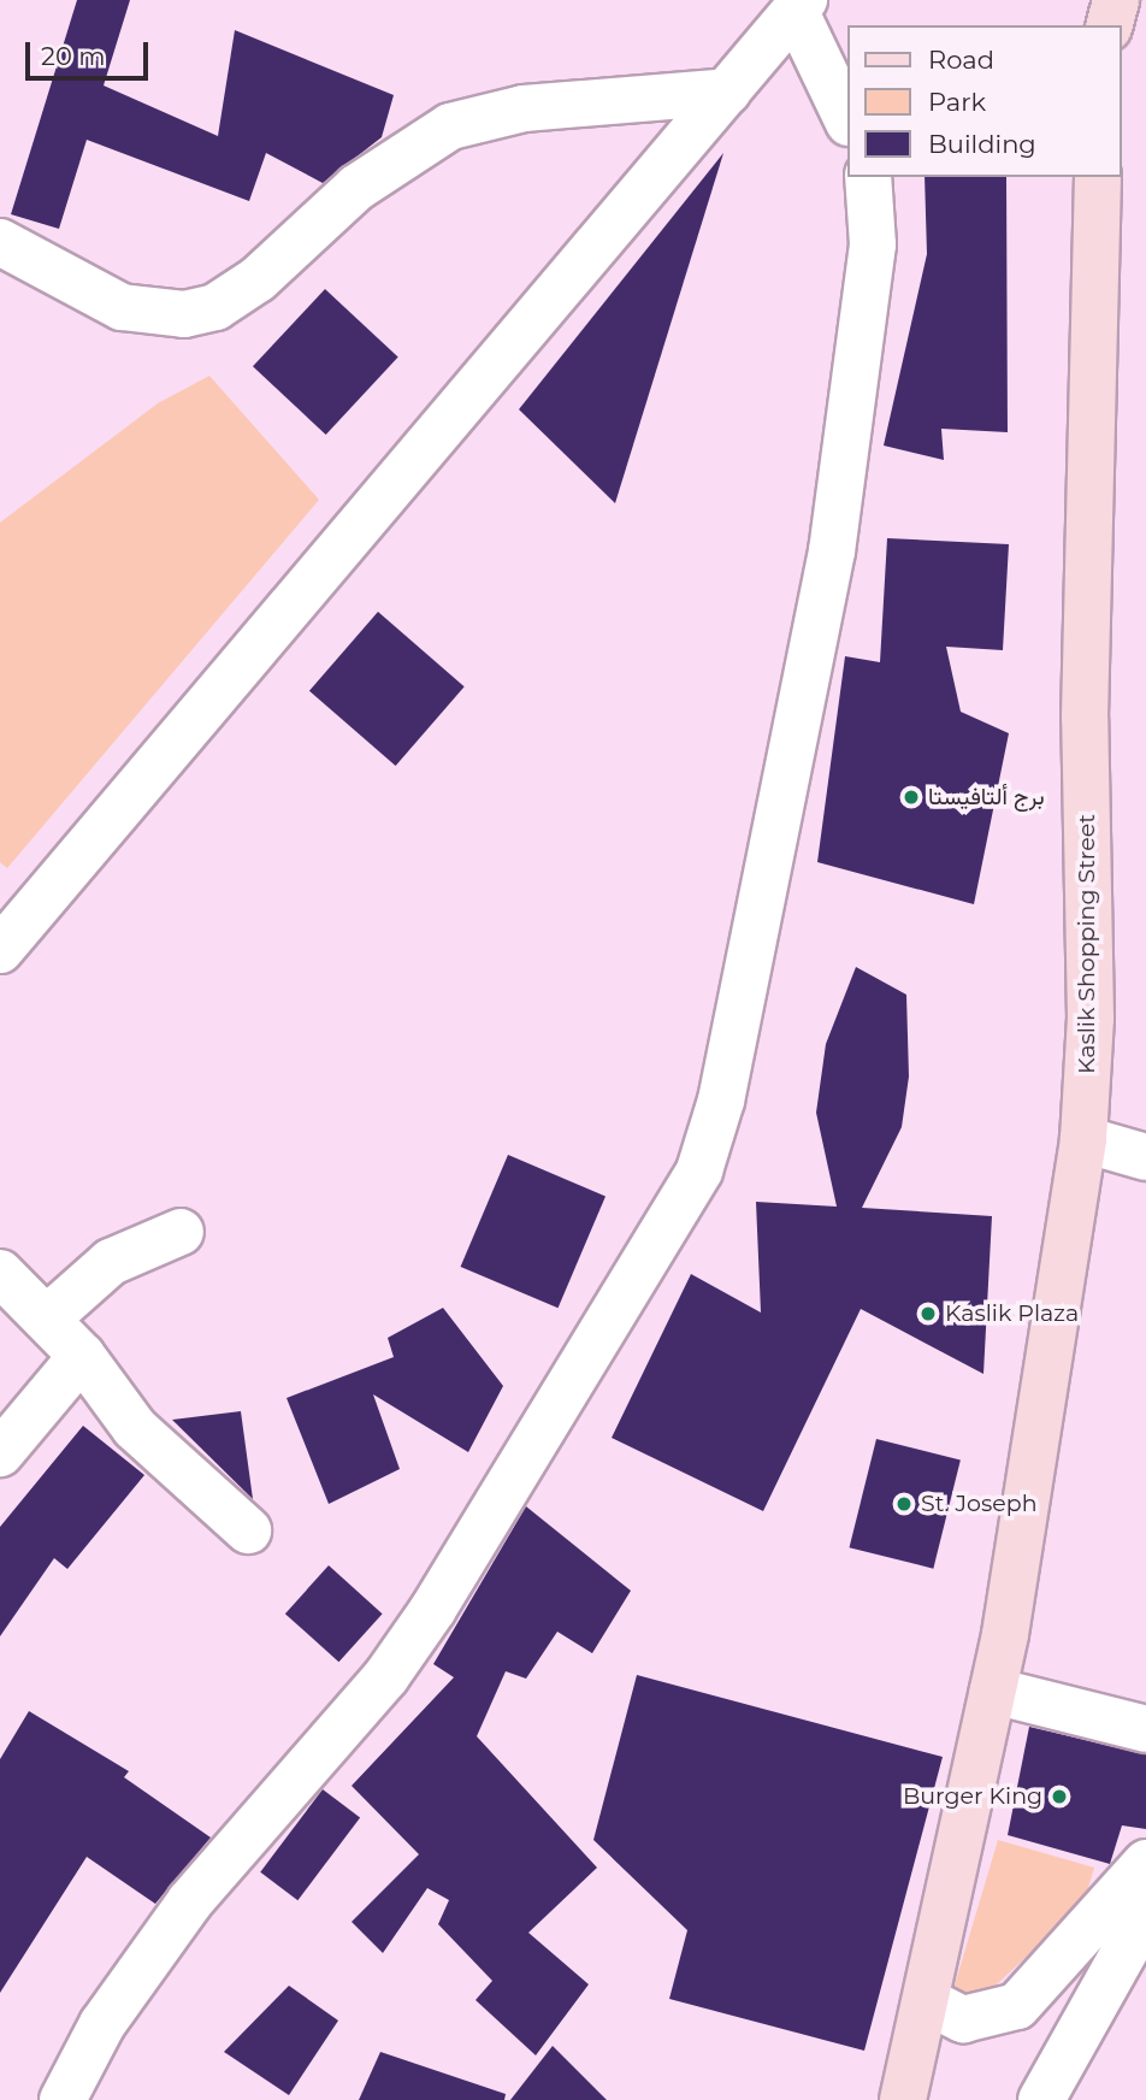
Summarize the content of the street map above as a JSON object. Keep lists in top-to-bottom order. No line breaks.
{"streets":{"main road":["Kaslik Shopping Street"]},"places":["برج ألتافيستا","Kaslik Plaza","St. Joseph","Burger King"],"legend":["Road","Park","Building"],"scale_bar":"20 m"}
